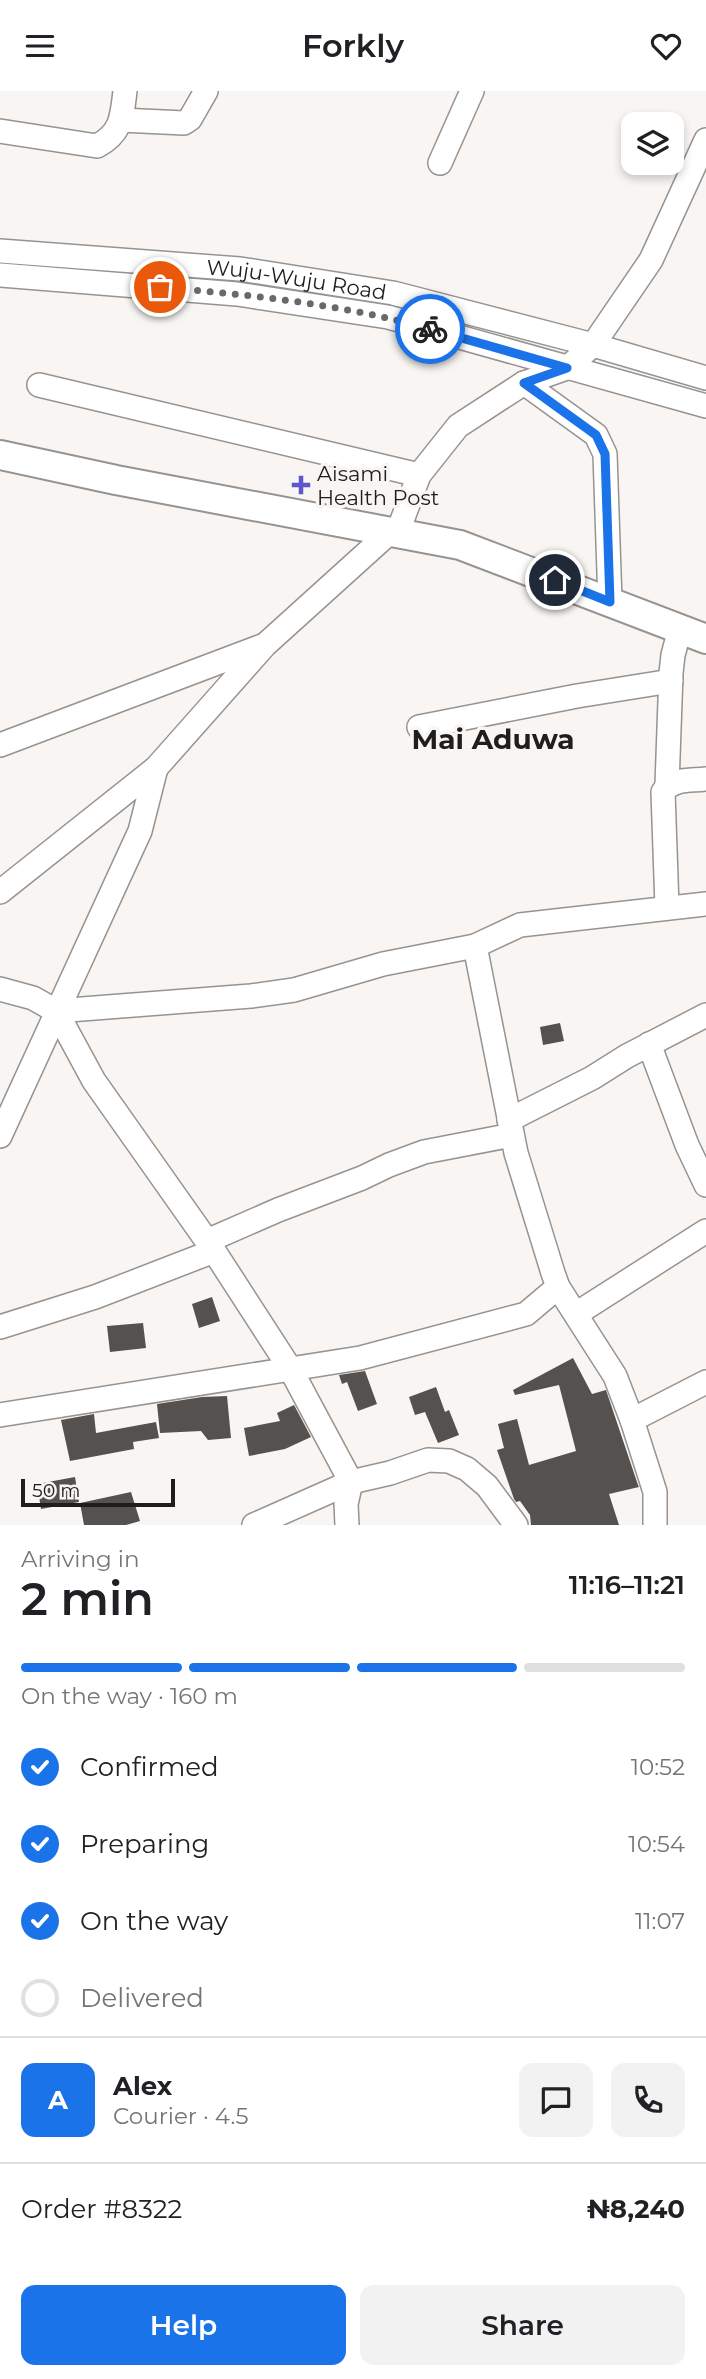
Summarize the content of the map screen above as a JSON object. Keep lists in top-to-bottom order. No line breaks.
{"streets":{"street":["Wuju-Wuju Road"]},"districts":["Mai Aduwa"],"places":{"health":["Aisami Health Post"]},"scale_bar":"50 m","page":{"header":"Forkly","scale":"50 m","heading":["2 min","Arriving in","11:16–11:21"],"panel":["Alex","Courier · 4.5","Order #8322","₦8,240"],"bar":"On the way · 160 m","list":[["Confirmed","10:52"],["Preparing","10:54"],["On the way","11:07"],"Delivered"],"round":"A","buttons":["Help","Share"]}}
